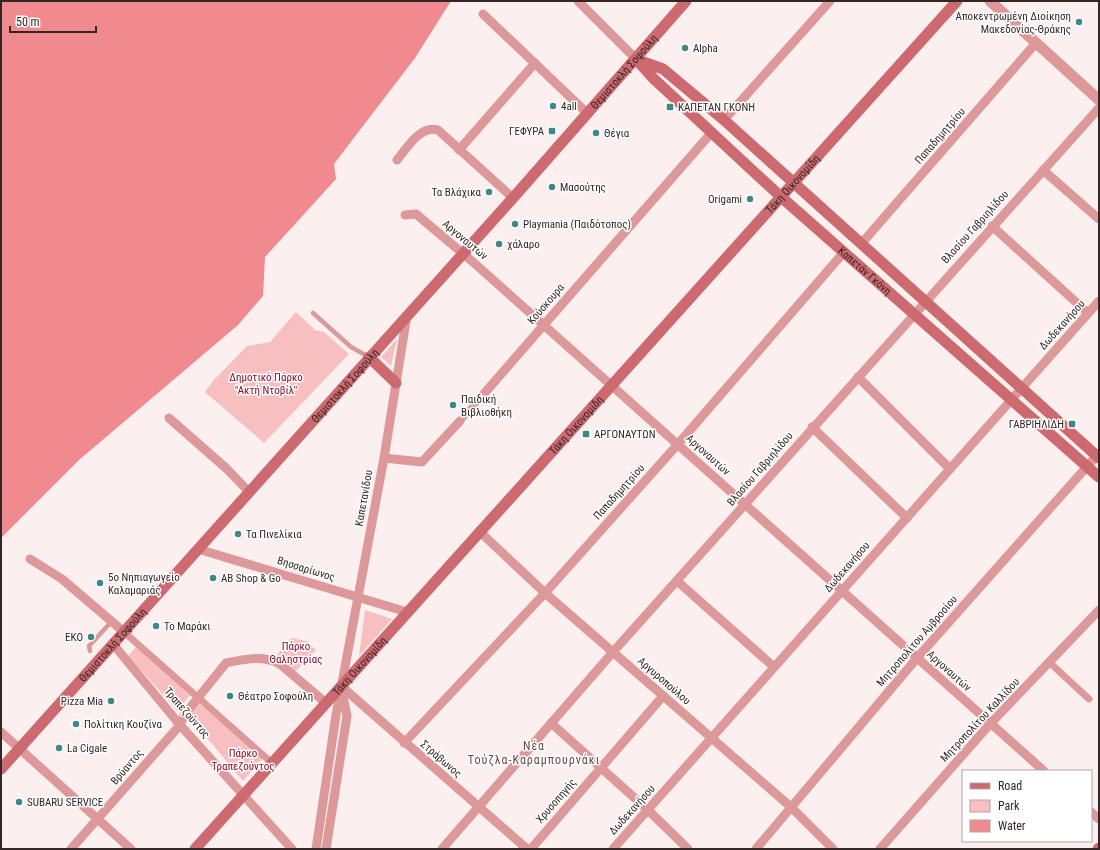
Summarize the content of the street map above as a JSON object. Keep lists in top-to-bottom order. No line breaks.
{"streets":{"main road":["Θεμιστοκλή Σοφούλη","Τάκη Οικονομίδη","Καπετάν Γκόνη"],"street":["Παπαδημητρίου","Βλασίου Γαβριηλίδου","Αργοναυτών","Κούσκουρα","Δωδεκανήσου","Καπετανίδου","Βησσαρίωνος","Μητροπολίτου Αμβροσίου","Αργυροπούλου","Τραπεζούντος","Μητροπολίτου Καλλίδου","Στράβωνος","Βρύαντος","Χρυσοπηγής"]},"crossings":[["Θεμιστοκλή Σοφούλη","Αργοναυτών"],["Θεμιστοκλή Σοφούλη","Καπετάν Γκόνη"],["Θεμιστοκλή Σοφούλη","Καπετανίδου"],["Θεμιστοκλή Σοφούλη","Βησσαρίωνος"],["Θεμιστοκλή Σοφούλη","Τραπεζούντος"],["Παπαδημητρίου","Αργοναυτών"],["Παπαδημητρίου","Καπετάν Γκόνη"],["Παπαδημητρίου","Αργυροπούλου"],["Παπαδημητρίου","Στράβωνος"],["Τάκη Οικονομίδη","Αργοναυτών"],["Τάκη Οικονομίδη","Καπετάν Γκόνη"],["Τάκη Οικονομίδη","Καπετανίδου"],["Τάκη Οικονομίδη","Βησσαρίωνος"],["Τάκη Οικονομίδη","Αργυροπούλου"],["Τάκη Οικονομίδη","Τραπεζούντος"],["Τάκη Οικονομίδη","Στράβωνος"],["Τάκη Οικονομίδη","Βρύαντος"],["Βλασίου Γαβριηλίδου","Αργοναυτών"],["Βλασίου Γαβριηλίδου","Καπετάν Γκόνη"],["Βλασίου Γαβριηλίδου","Αργυροπούλου"],["Βλασίου Γαβριηλίδου","Στράβωνος"],["Αργοναυτών","Κούσκουρα"],["Αργοναυτών","Δωδεκανήσου"],["Αργοναυτών","Μητροπολίτου Αμβροσίου"],["Αργοναυτών","Μητροπολίτου Καλλίδου"],["Καπετάν Γκόνη","Κούσκουρα"],["Καπετάν Γκόνη","Δωδεκανήσου"],["Καπετάν Γκόνη","Μητροπολίτου Αμβροσίου"],["Κούσκουρα","Καπετανίδου"],["Δωδεκανήσου","Αργυροπούλου"],["Καπετανίδου","Βησσαρίωνος"],["Καπετανίδου","Στράβωνος"],["Μητροπολίτου Αμβροσίου","Αργυροπούλου"],["Αργυροπούλου","Χρυσοπηγής"],["Τραπεζούντος","Βρύαντος"]],"districts":["Νέα Τούζλα-Καραμπουρνάκι"],"parks":["Δημοτικό Πάρκο \"Ακτή Ντοβίλ\"","Πάρκο Θαληστρίας","Πάρκο Τραπεζούντος"],"places":{"other":["Αποκεντρωμένη Διοίκηση Μακεδονίας-Θράκης","Alpha","4all","Θέγια","Μασούτης","Τα Βλάχικα","Origami","Playmania (Παιδότοπος)","χάλαρο","Παιδική Βιβλιοθήκη","Τα Πινελίκια","AB Shop & Go","5ο Νηπιαγωγείο Καλαμαριάς","Το Μαράκι","EKO","Θέατρο Σοφούλη","Pizza Mia","Πολίτικη Κουζίνα","La Cigale","SUBARU SERVICE"],"transit":["ΚΑΠΕΤΑΝ ΓΚΟΝΗ","ΓΕΦΥΡΑ","ΓΑΒΡΙΗΛΙΔΗ","ΑΡΓΟΝΑΥΤΩΝ"]},"legend":["Road","Park","Water"],"scale_bar":"50 m"}
